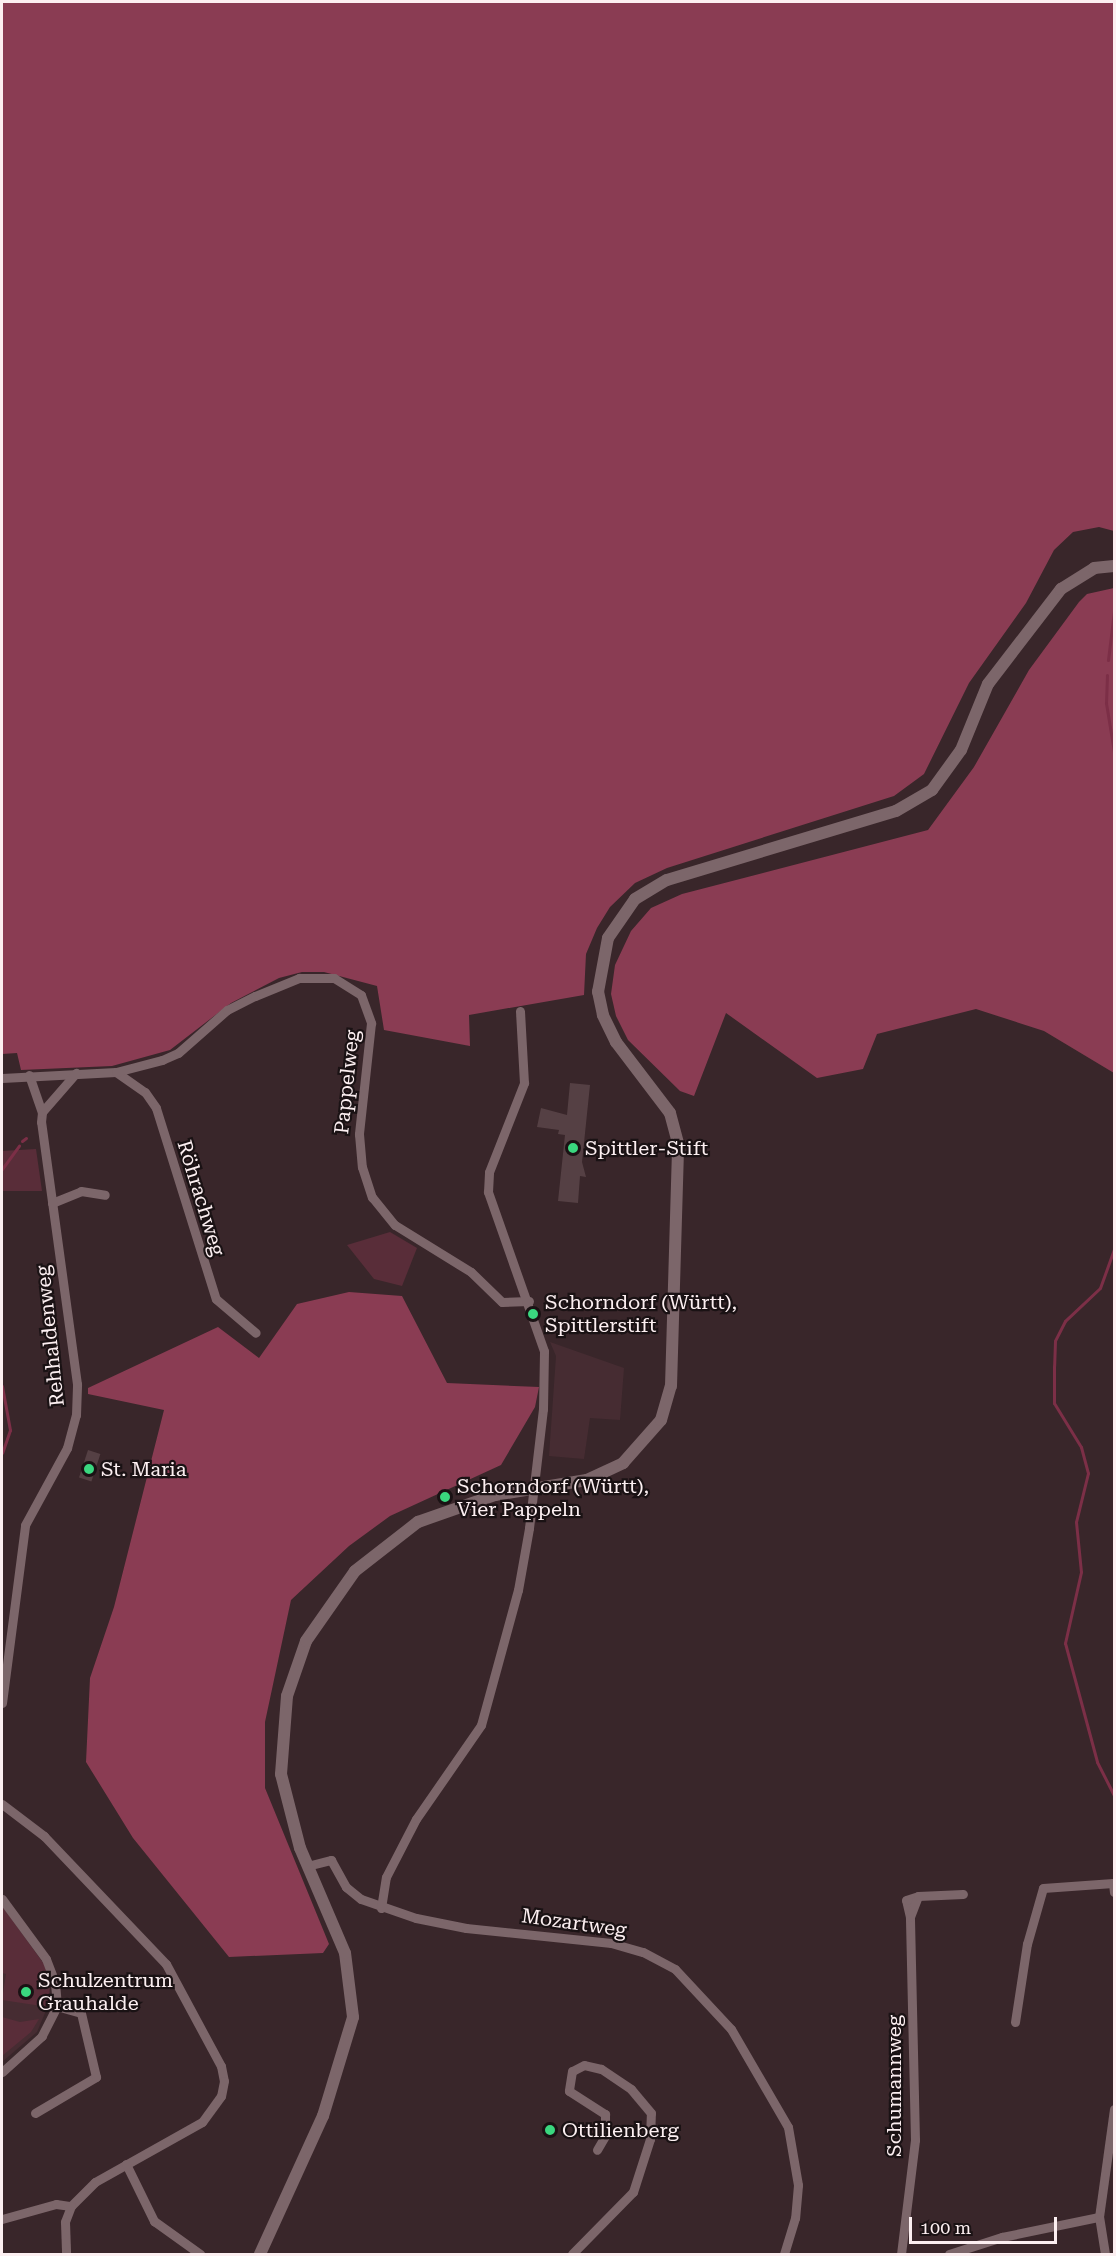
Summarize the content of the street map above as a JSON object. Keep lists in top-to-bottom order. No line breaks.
{"streets":{"street":["Pappelweg","Röhrachweg","Rehhaldenweg","Mozartweg","Schumannweg"]},"crossings":[["Pappelweg","Röhrachweg"],["Pappelweg","Rehhaldenweg"]],"places":["Spittler-Stift","Schorndorf (Württ), Spittlerstift","St. Maria","Schorndorf (Württ), Vier Pappeln","Schulzentrum Grauhalde","Ottilienberg"],"scale_bar":"100 m"}
